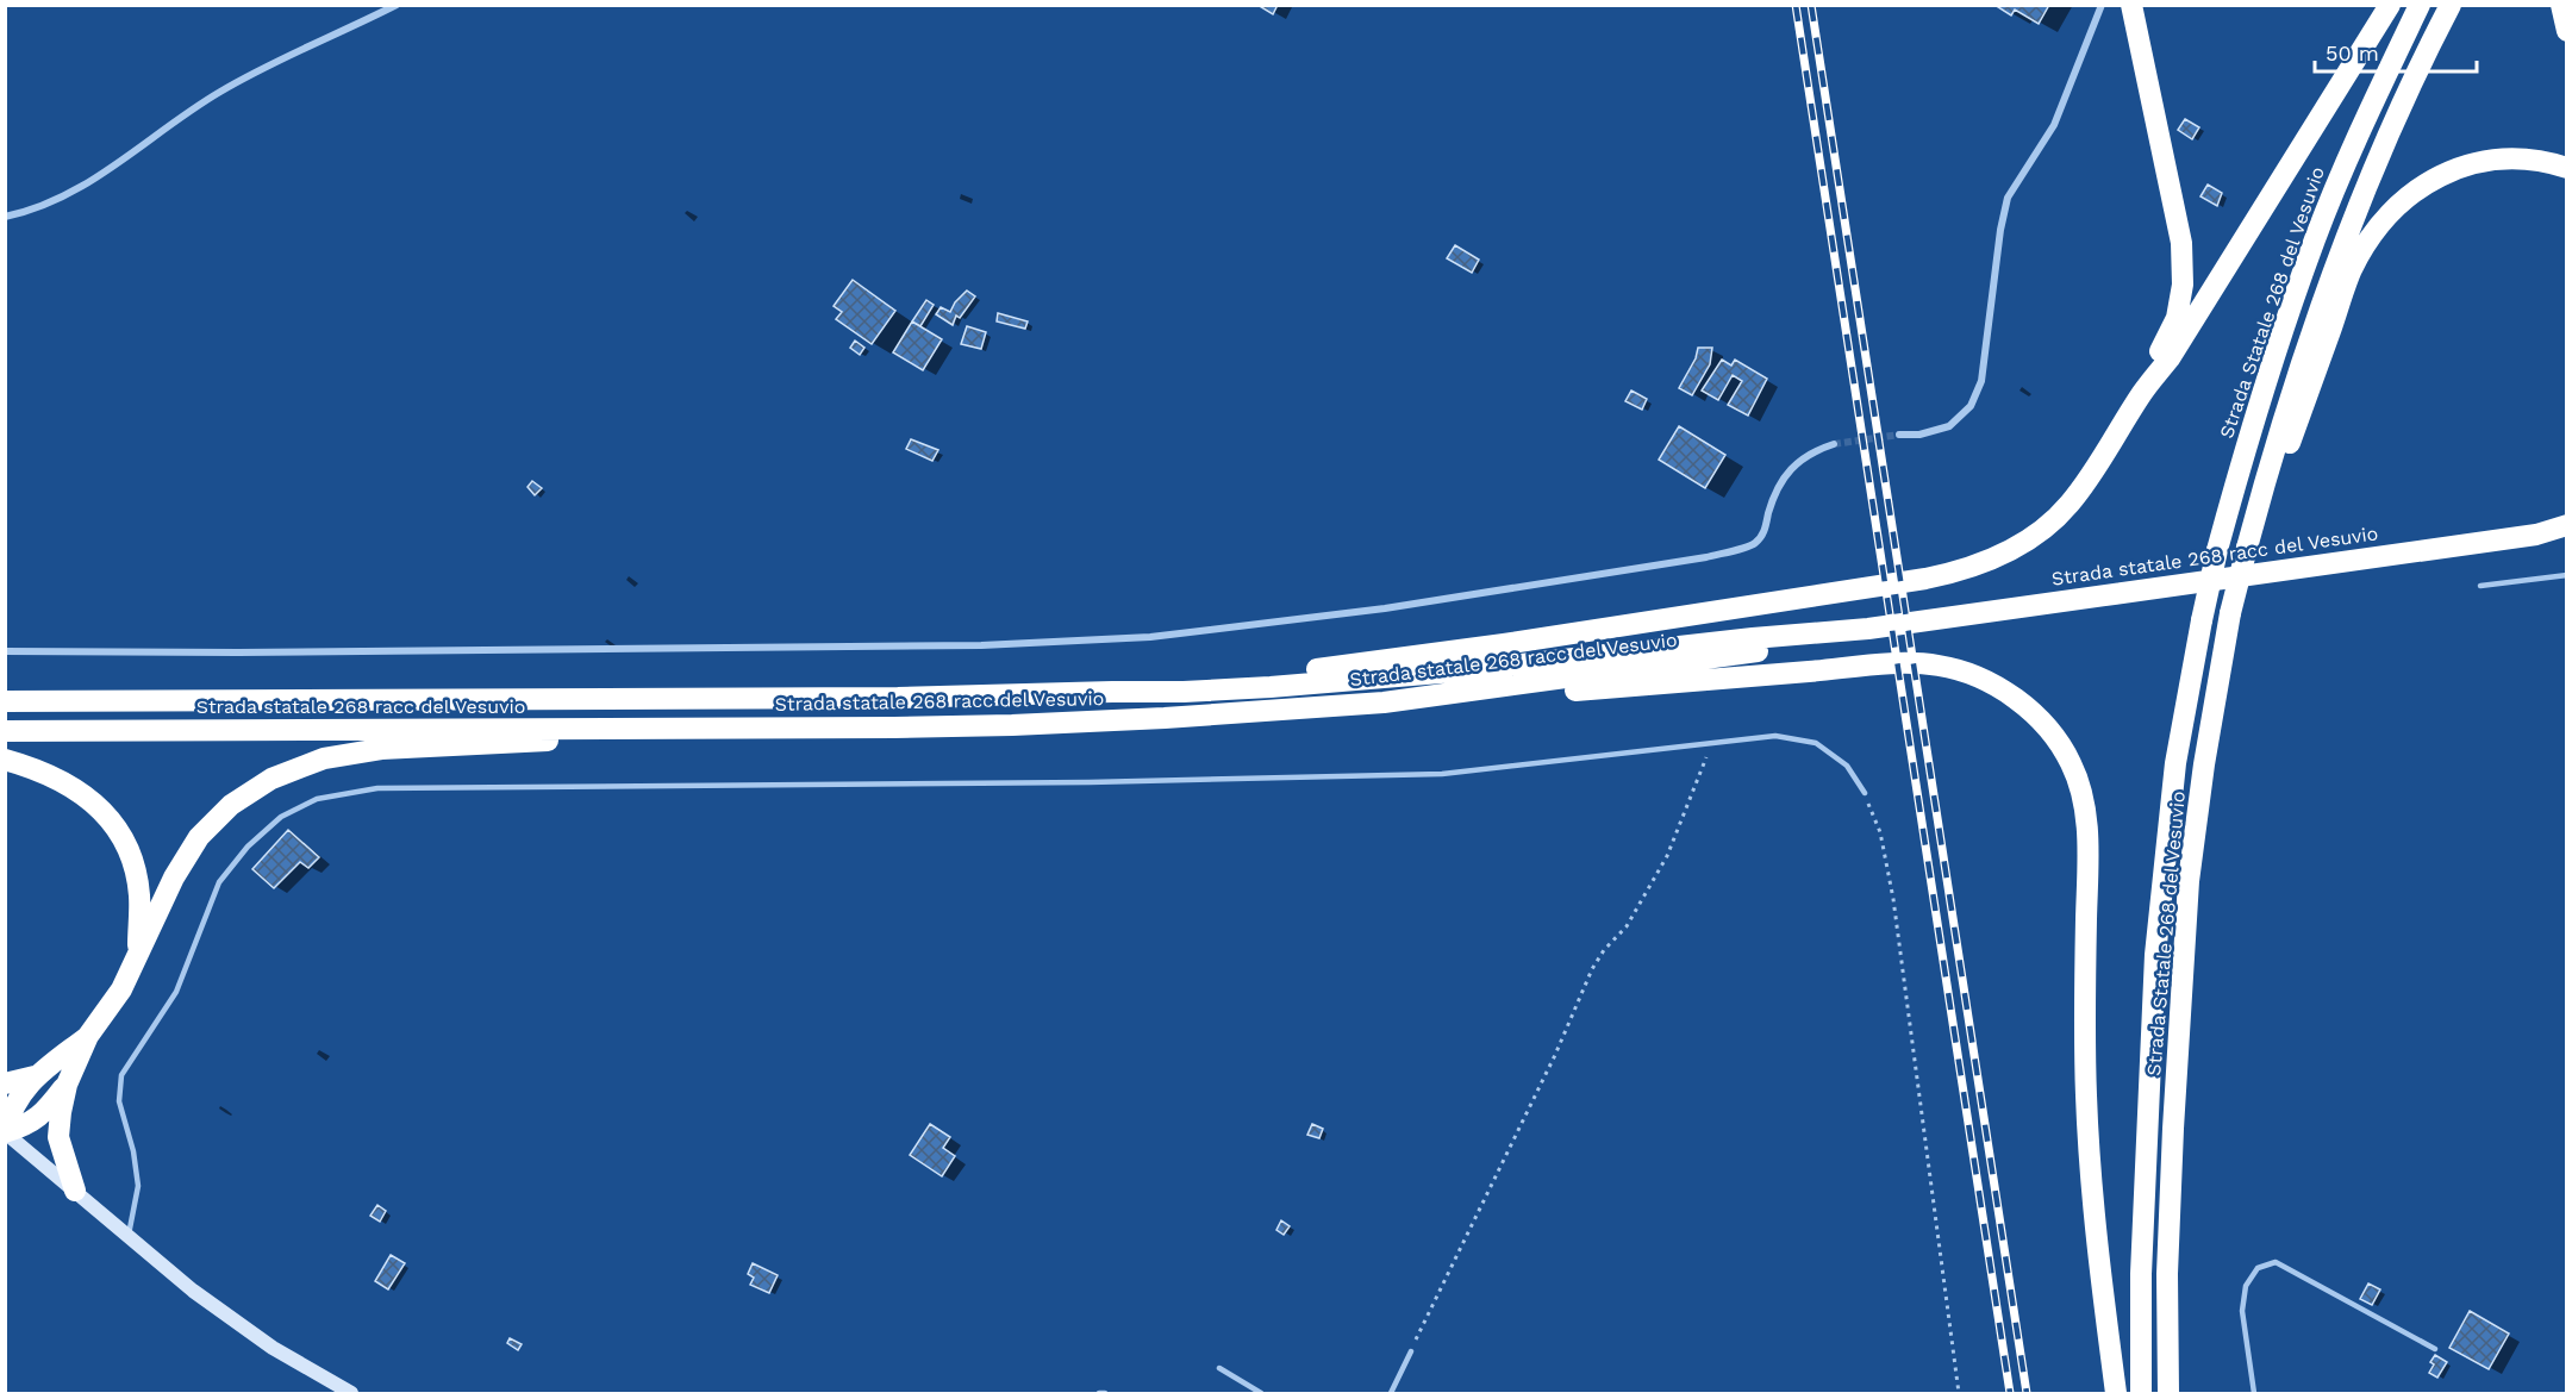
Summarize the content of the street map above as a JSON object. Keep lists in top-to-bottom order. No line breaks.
{"streets":{"highway":["Strada Statale 268 del Vesuvio","Strada statale 268 racc del Vesuvio"]},"scale_bar":"50 m"}
